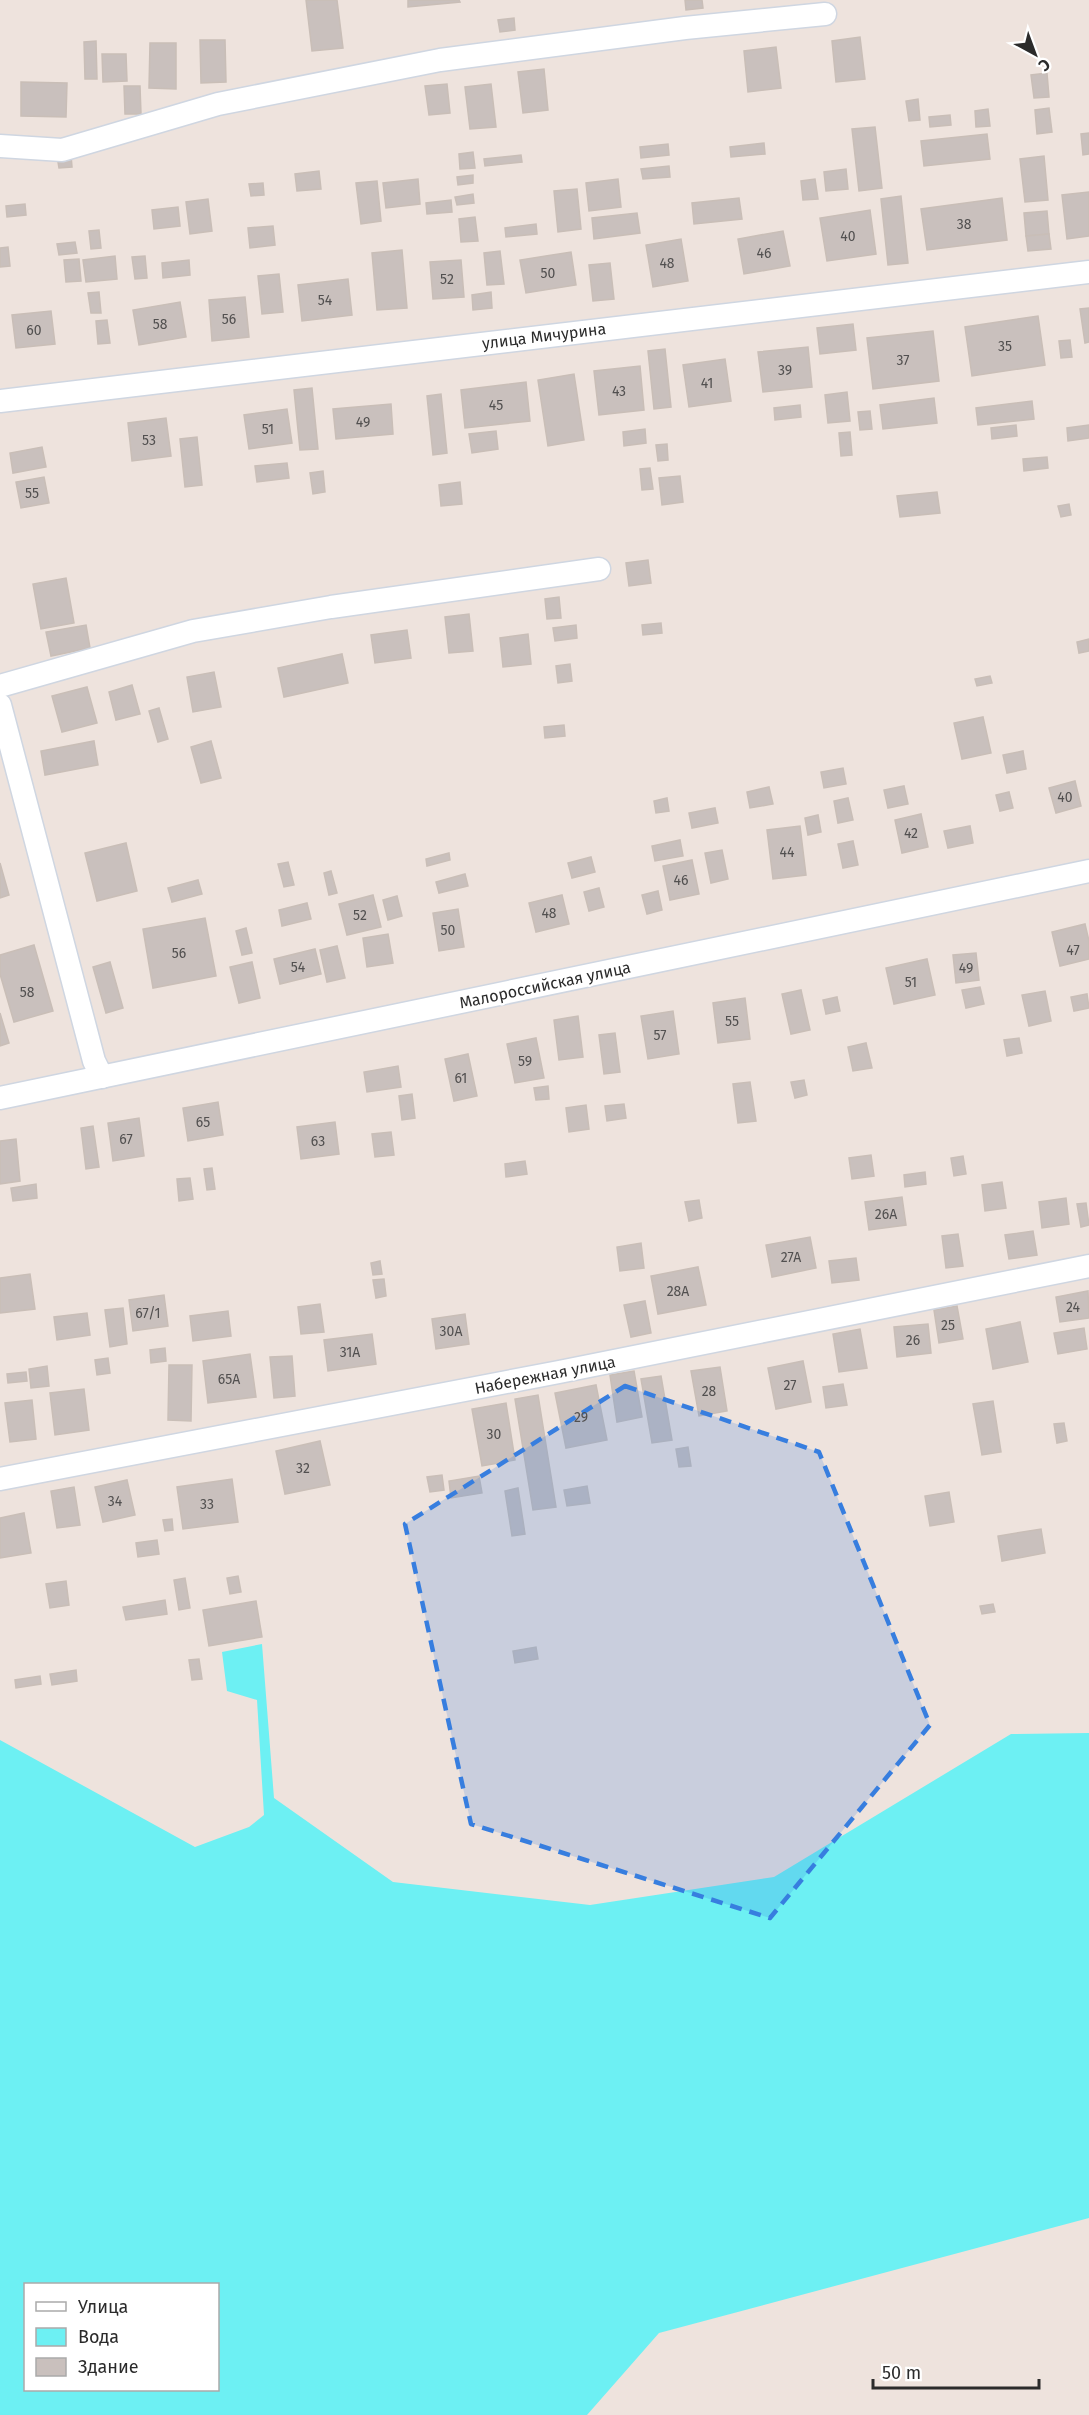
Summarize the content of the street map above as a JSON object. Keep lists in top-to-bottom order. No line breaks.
{"streets":{"street":["улица Мичурина","Малороссийская улица","Набережная улица"]},"house_numbers":["38","40","46","48","50","52","54","56","58","60","35","37","39","41","43","45","49","51","53","55","40","42","44","46","48","52","50","47","56","54","49","51","58","55","57","59","61","65","67","63","26А","27А","28А","24","67/1","25","30А","26","31А","65А","27","28","29","30","32","34","33"],"legend":["Улица","Вода","Здание"],"scale_bar":"50 m","north":"bottom right"}
